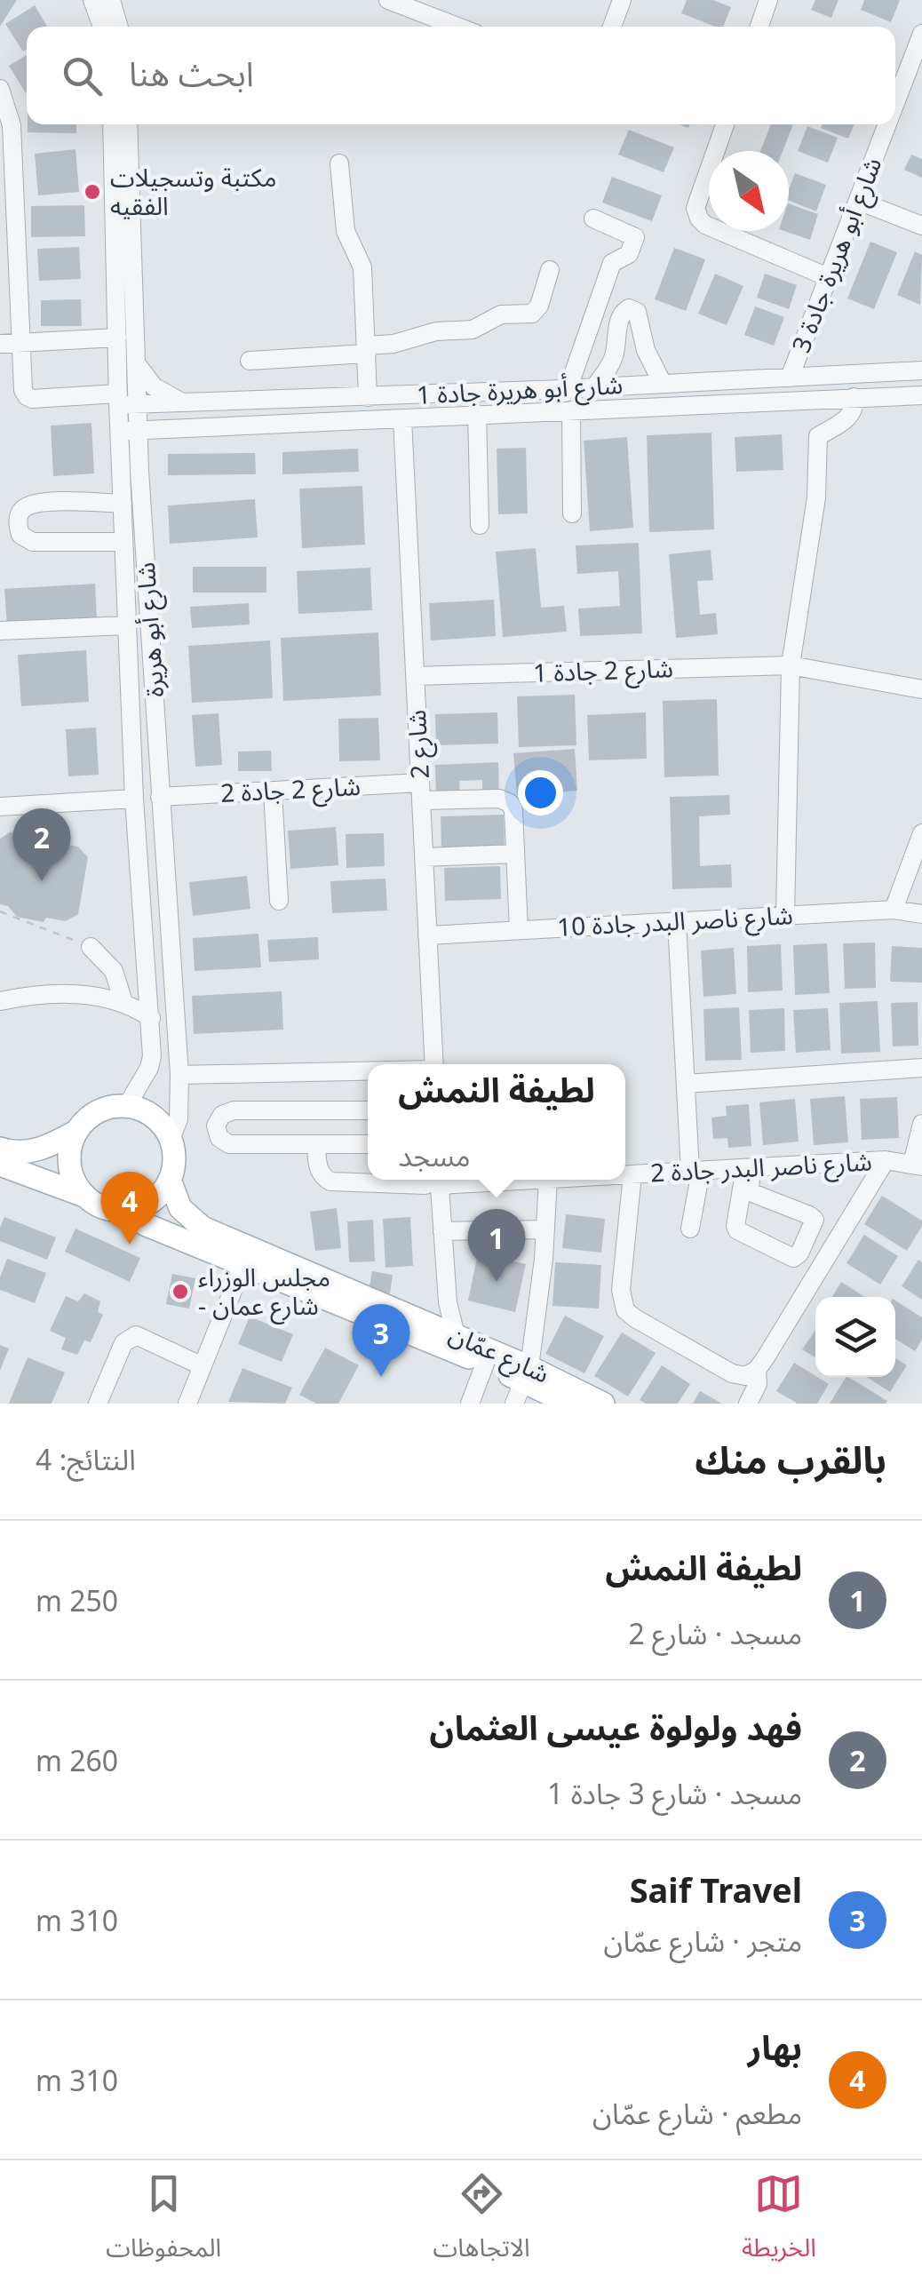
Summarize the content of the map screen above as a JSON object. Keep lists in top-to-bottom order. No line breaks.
{"streets":{"main road":["شارع عمّان"],"street":["شارع أبو هريرة جادة 3","شارع أبو هريرة جادة 1","شارع أبو هريرة","شارع 2 جادة 1","شارع 2","شارع 2 جادة 2","شارع ناصر البدر جادة 10","شارع ناصر البدر جادة 2"]},"crossings":[["شارع أبو هريرة جادة 3","شارع أبو هريرة جادة 1"],["شارع أبو هريرة جادة 1","شارع أبو هريرة"],["شارع أبو هريرة جادة 1","شارع 2"],["شارع أبو هريرة","شارع 2 جادة 2"],["شارع أبو هريرة","شارع عمّان"],["شارع 2 جادة 1","شارع 2"],["شارع 2","شارع 2 جادة 2"],["شارع 2","شارع ناصر البدر جادة 10"]],"places":["مكتبة وتسجيلات الفقيه","مجلس الوزراء - شارع عمان"],"north":"bottom right","page":{"search":"ابحث هنا","pins":["2","4","1","3"],"popup":["لطيفة النمش","مسجد"],"heading":["بالقرب منك","النتائج: 4"],"list":[{"mark":"1","name":"لطيفة النمش","note":"مسجد · شارع 2","value":"250 m"},{"mark":"2","name":"فهد ولولوة عيسى العثمان","note":"مسجد · شارع 3 جادة 1","value":"260 m"},{"mark":"3","name":"Saif Travel","note":"متجر · شارع عمّان","value":"310 m"},{"mark":"4","name":"بهار","note":"مطعم · شارع عمّان","value":"310 m"}],"nav":["الخريطة","الاتجاهات","المحفوظات"]}}
